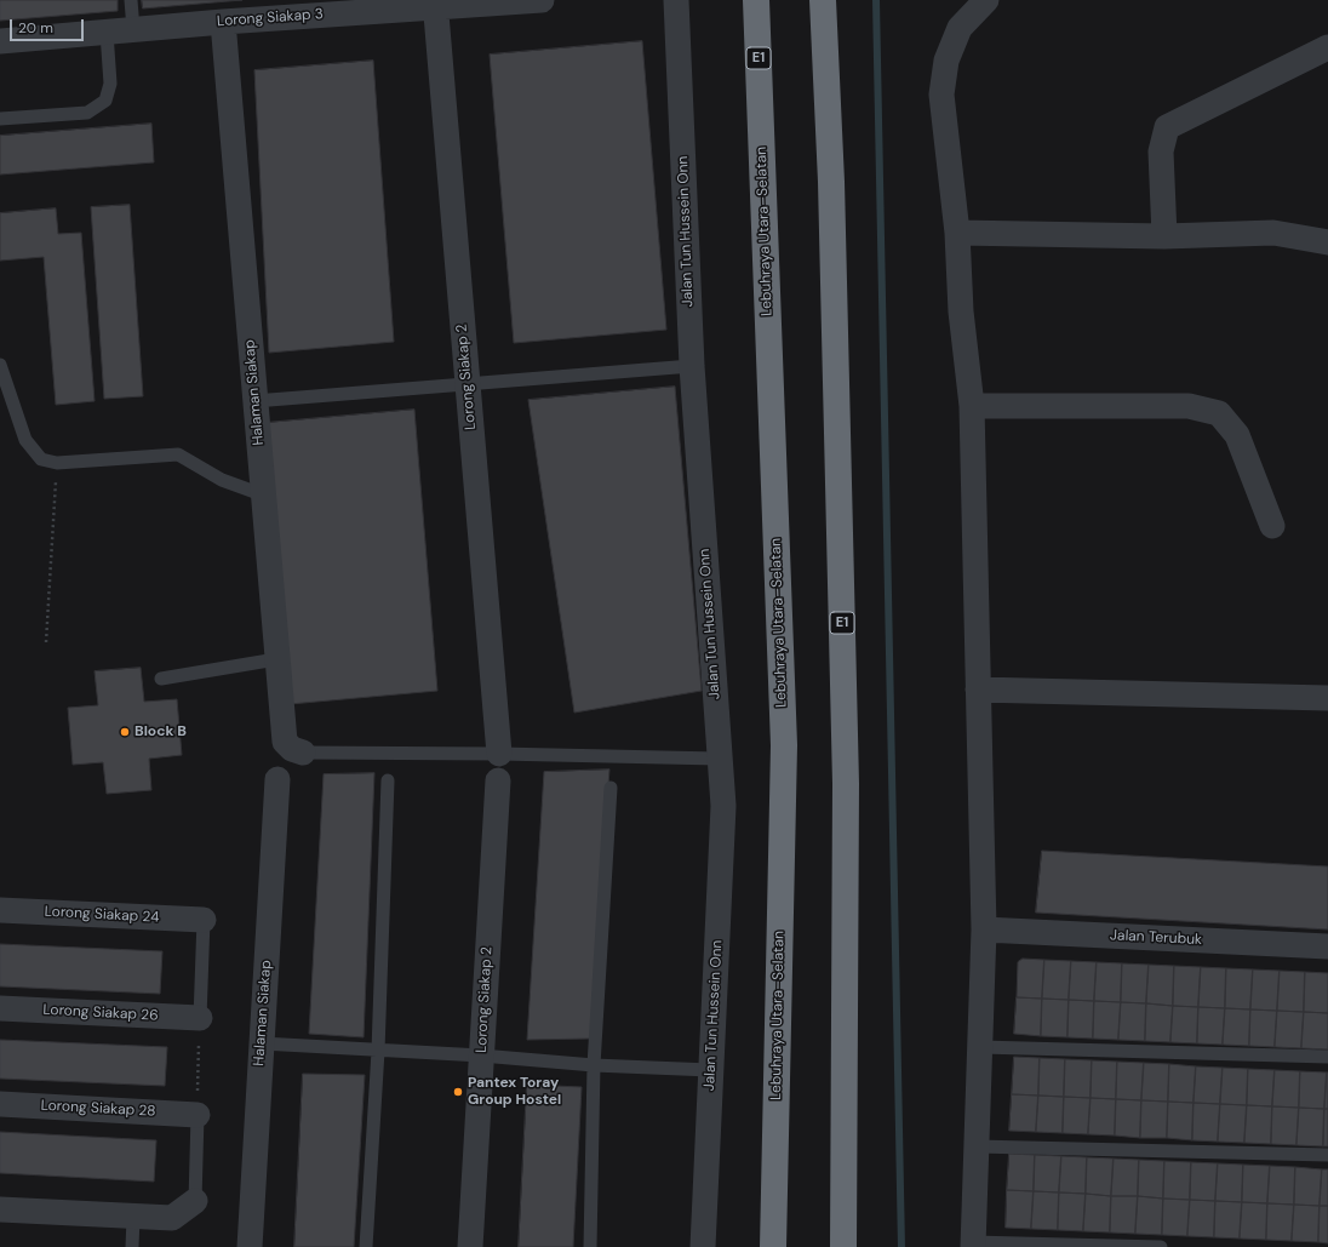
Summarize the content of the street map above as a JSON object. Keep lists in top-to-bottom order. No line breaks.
{"streets":{"highway":["E1","Lebuhraya Utara–Selatan"],"street":["Lorong Siakap 3","Jalan Tun Hussein Onn","Lorong Siakap 2","Halaman Siakap","Lorong Siakap 24","Jalan Terubuk","Lorong Siakap 26","Lorong Siakap 28"]},"crossings":[["Lorong Siakap 3","Lorong Siakap 2"],["Lorong Siakap 3","Halaman Siakap"]],"places":["Block B","Pantex Toray Group Hostel"],"scale_bar":"20 m"}
